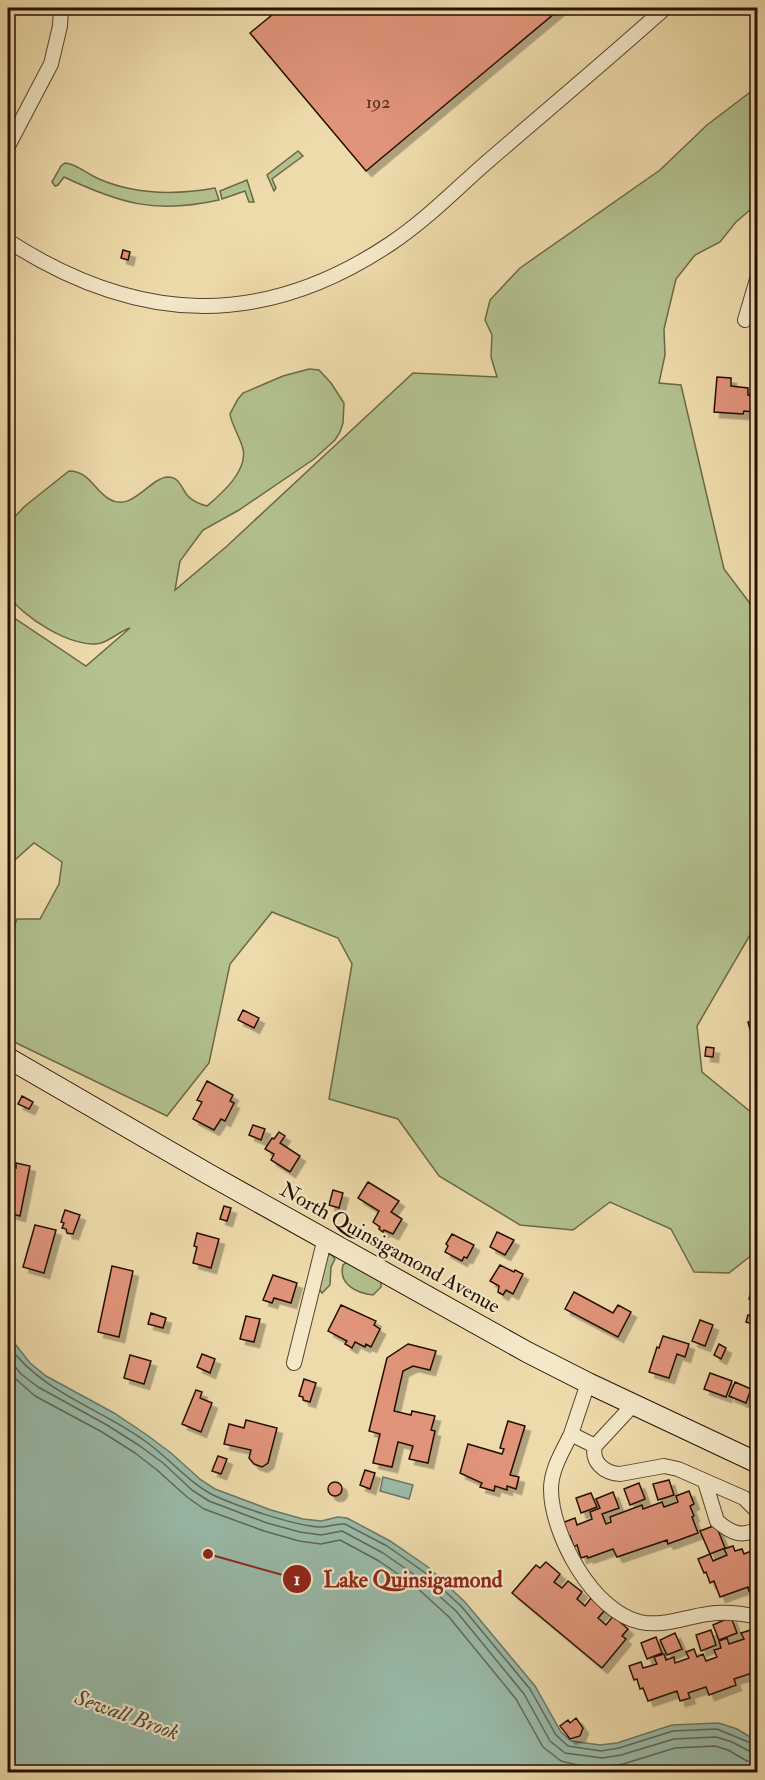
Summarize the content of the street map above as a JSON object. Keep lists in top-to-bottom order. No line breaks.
{"streets":{"main road":["North Quinsigamond Avenue"]},"water":["Sewall Brook"],"places":["Lake Quinsigamond"],"house_numbers":["192"]}
